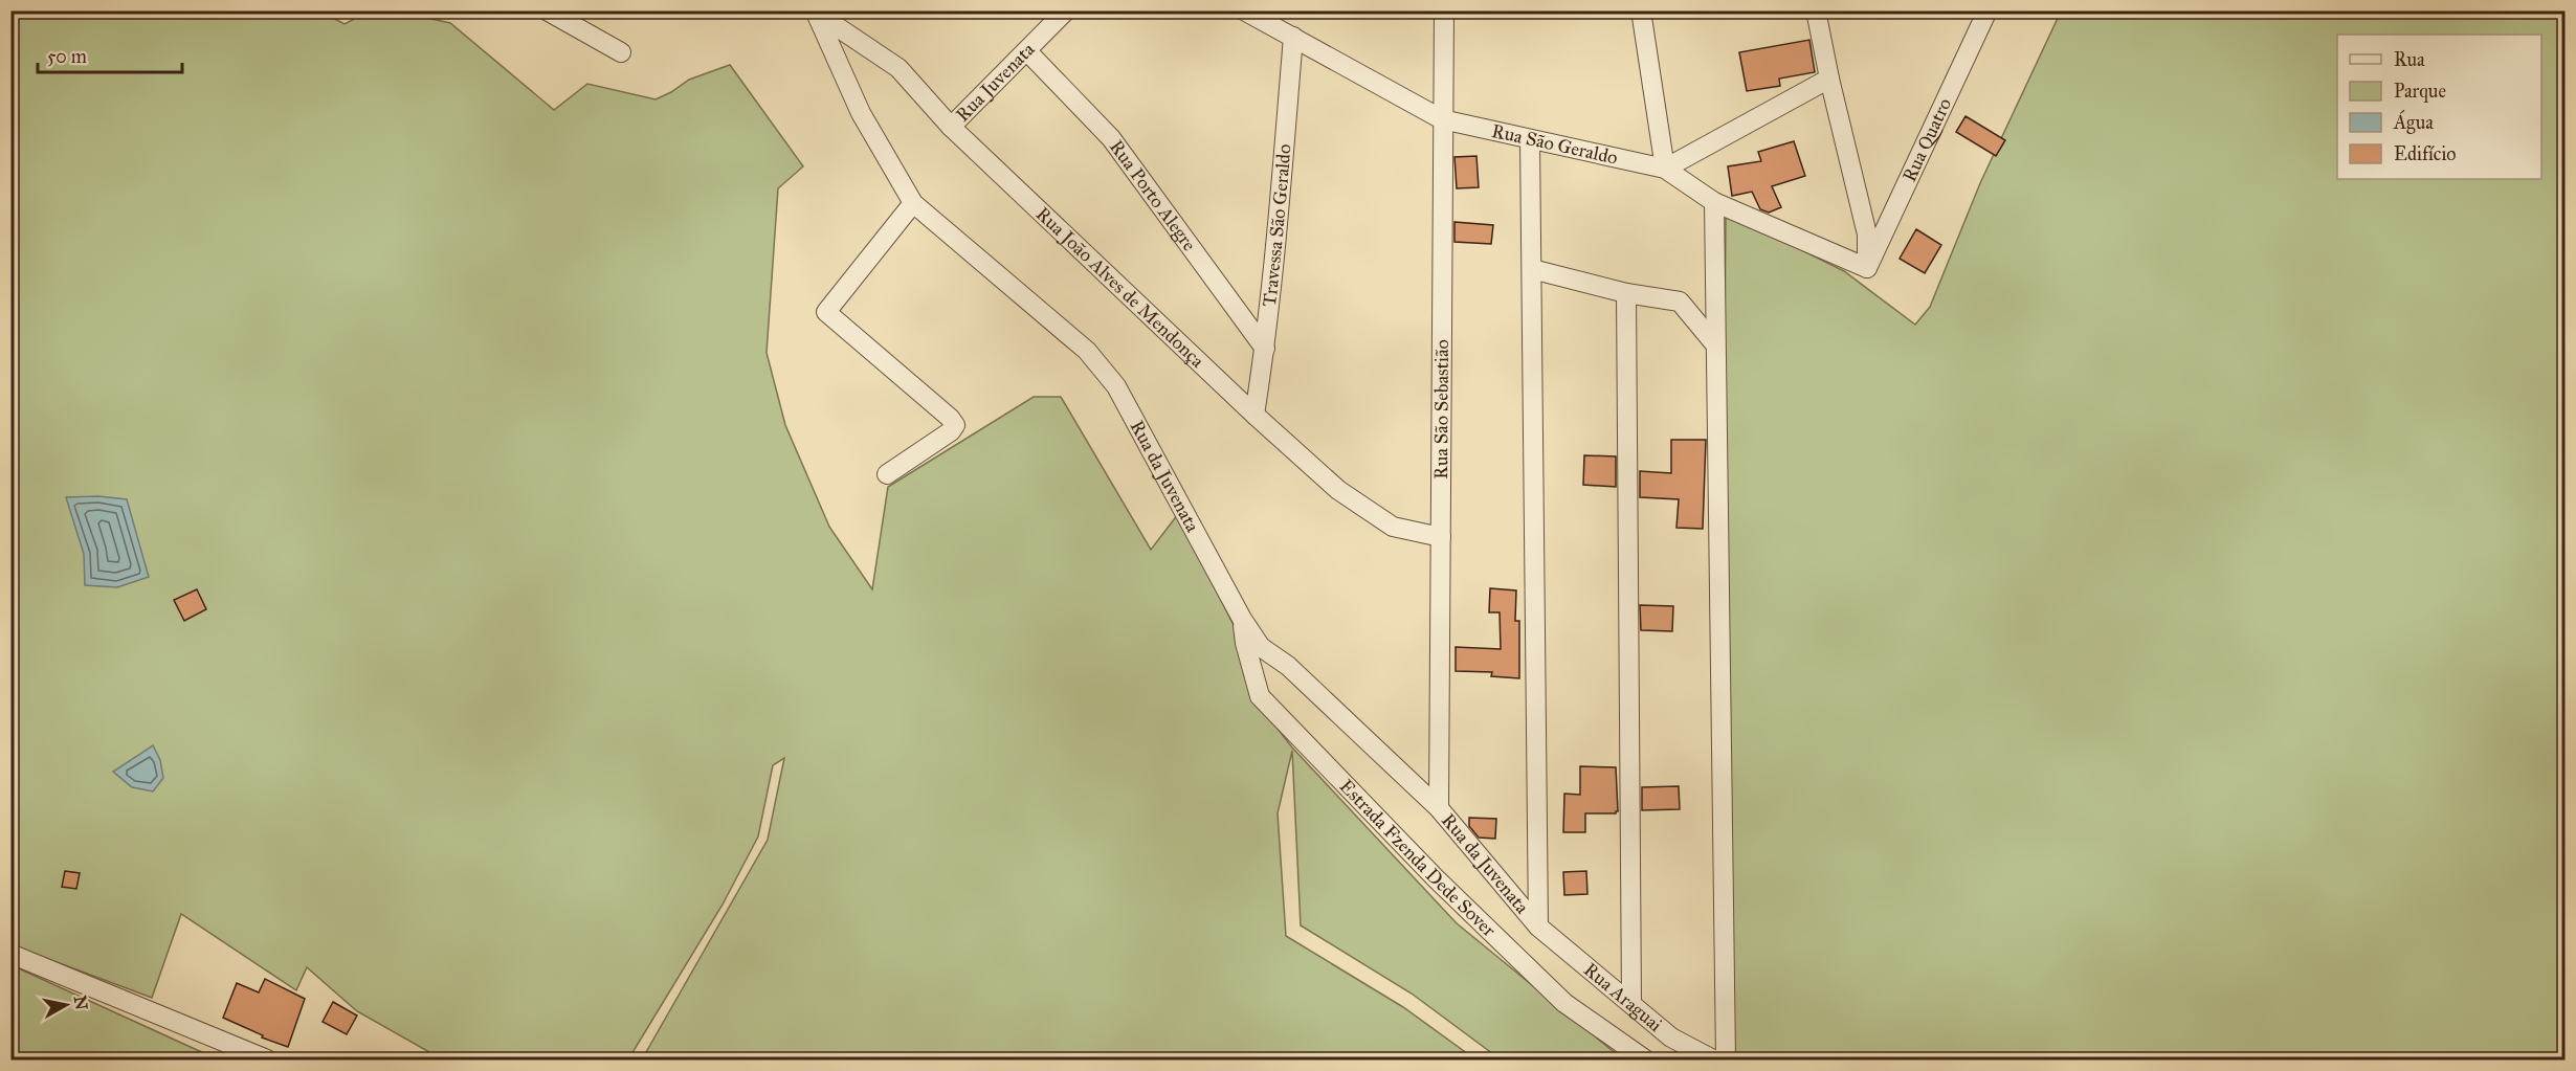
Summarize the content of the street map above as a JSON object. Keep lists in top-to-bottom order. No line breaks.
{"streets":{"street":["Rua Juvenata","Rua Quatro","Rua São Geraldo","Rua Porto Alegre","Travessa São Geraldo","Rua João Alves de Mendonça","Rua São Sebastião","Rua da Juvenata","Estrada Fzenda Dede Sover","Rua Araguai"]},"crossings":[["Rua Juvenata","Rua Porto Alegre"],["Rua Juvenata","Rua João Alves de Mendonça"],["Rua Quatro","Rua São Geraldo"],["Rua São Geraldo","Travessa São Geraldo"],["Rua São Geraldo","Rua São Sebastião"],["Rua Porto Alegre","Travessa São Geraldo"],["Travessa São Geraldo","Rua João Alves de Mendonça"],["Rua João Alves de Mendonça","Rua São Sebastião"],["Rua João Alves de Mendonça","Rua da Juvenata"],["Rua São Sebastião","Rua da Juvenata"],["Rua da Juvenata","Estrada Fzenda Dede Sover"],["Rua da Juvenata","Rua Araguai"]],"legend":["Rua","Parque","Água","Edifício"],"scale_bar":"50 m","north":"right"}
